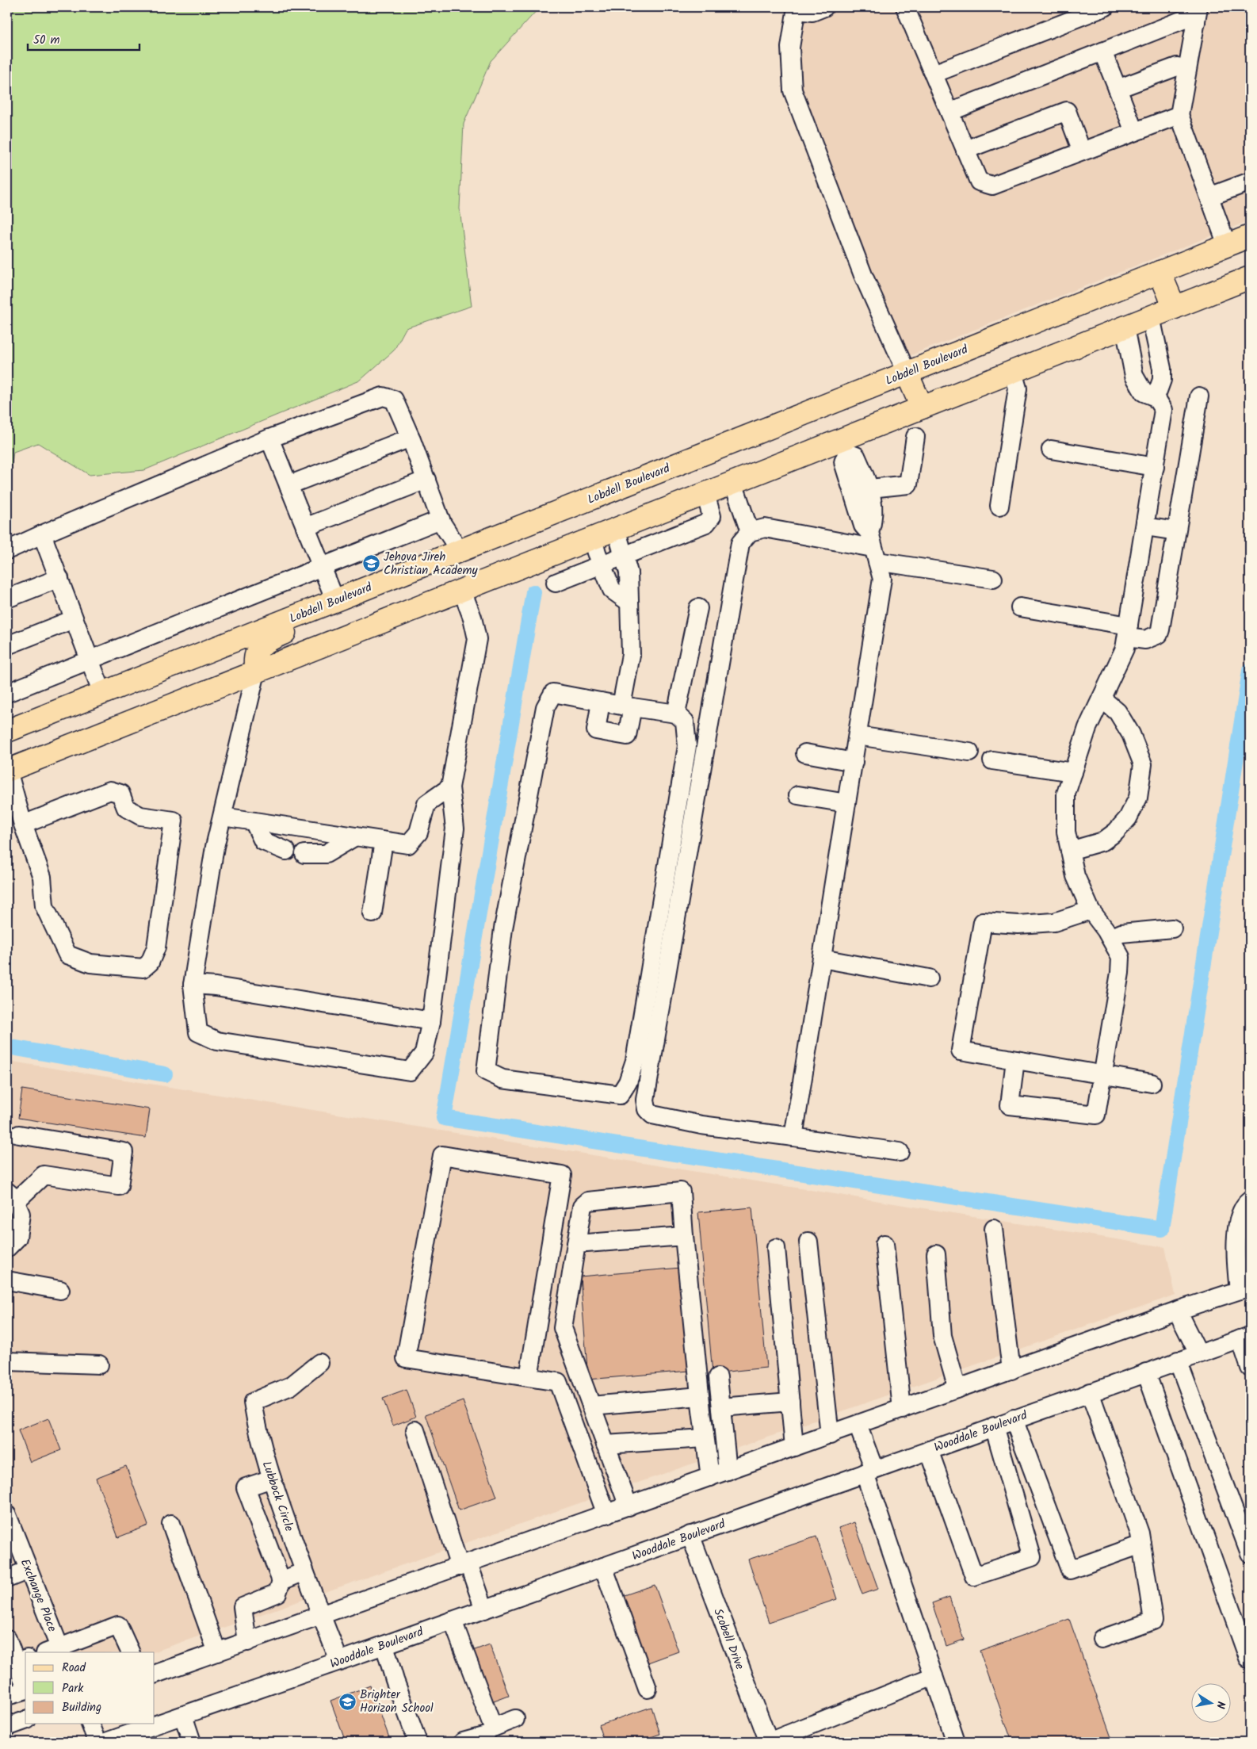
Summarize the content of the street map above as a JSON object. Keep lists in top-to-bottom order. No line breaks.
{"streets":{"main road":["Lobdell Boulevard"],"street":["Wooddale Boulevard","Lubbock Circle","Exchange Place","Scobell Drive"]},"crossings":[["Wooddale Boulevard","Lubbock Circle"],["Wooddale Boulevard","Scobell Drive"]],"places":{"school or university":["Jehova Jireh Christian Academy","Brighter Horizon School"]},"legend":["Road","Park","Building"],"scale_bar":"50 m","north":"right"}
